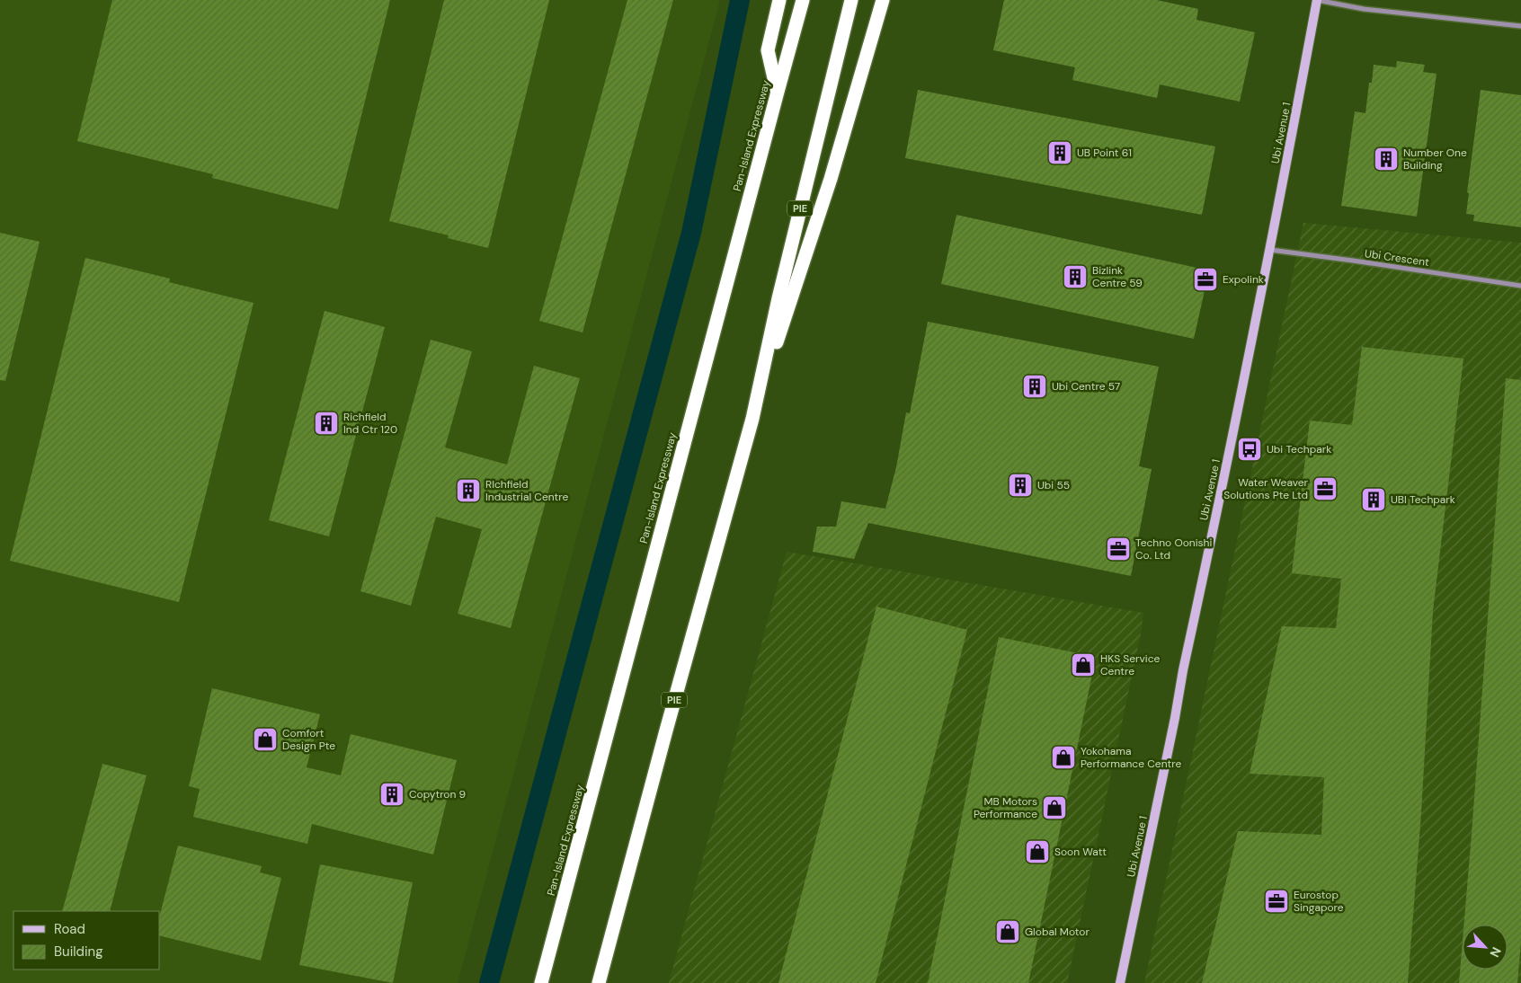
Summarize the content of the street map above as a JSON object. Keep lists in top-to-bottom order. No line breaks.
{"streets":{"highway":["Pan-Island Expressway","PIE"],"street":["Ubi Avenue 1","Ubi Crescent"]},"crossings":[["Ubi Avenue 1","Ubi Crescent"]],"places":{"building":["UB Point 61","Number One Building","Bizlink Centre 59","Ubi Centre 57","Richfield Ind Ctr 120","Ubi 55","RIchfield Industrial Centre","UBI Techpark","Copytron 9"],"office":["Expolink","Water Weaver Solutions Pte Ltd","Techno Oonishi Co. Ltd","Eurostop Singapore"],"bus stop":["Ubi Techpark"],"shop":["HKS Service Centre","Comfort Design Pte","Yokohama Performance Centre","MB Motors Performance","Soon Watt","Global Motor"]},"legend":["Road","Building"],"north":"bottom right"}
